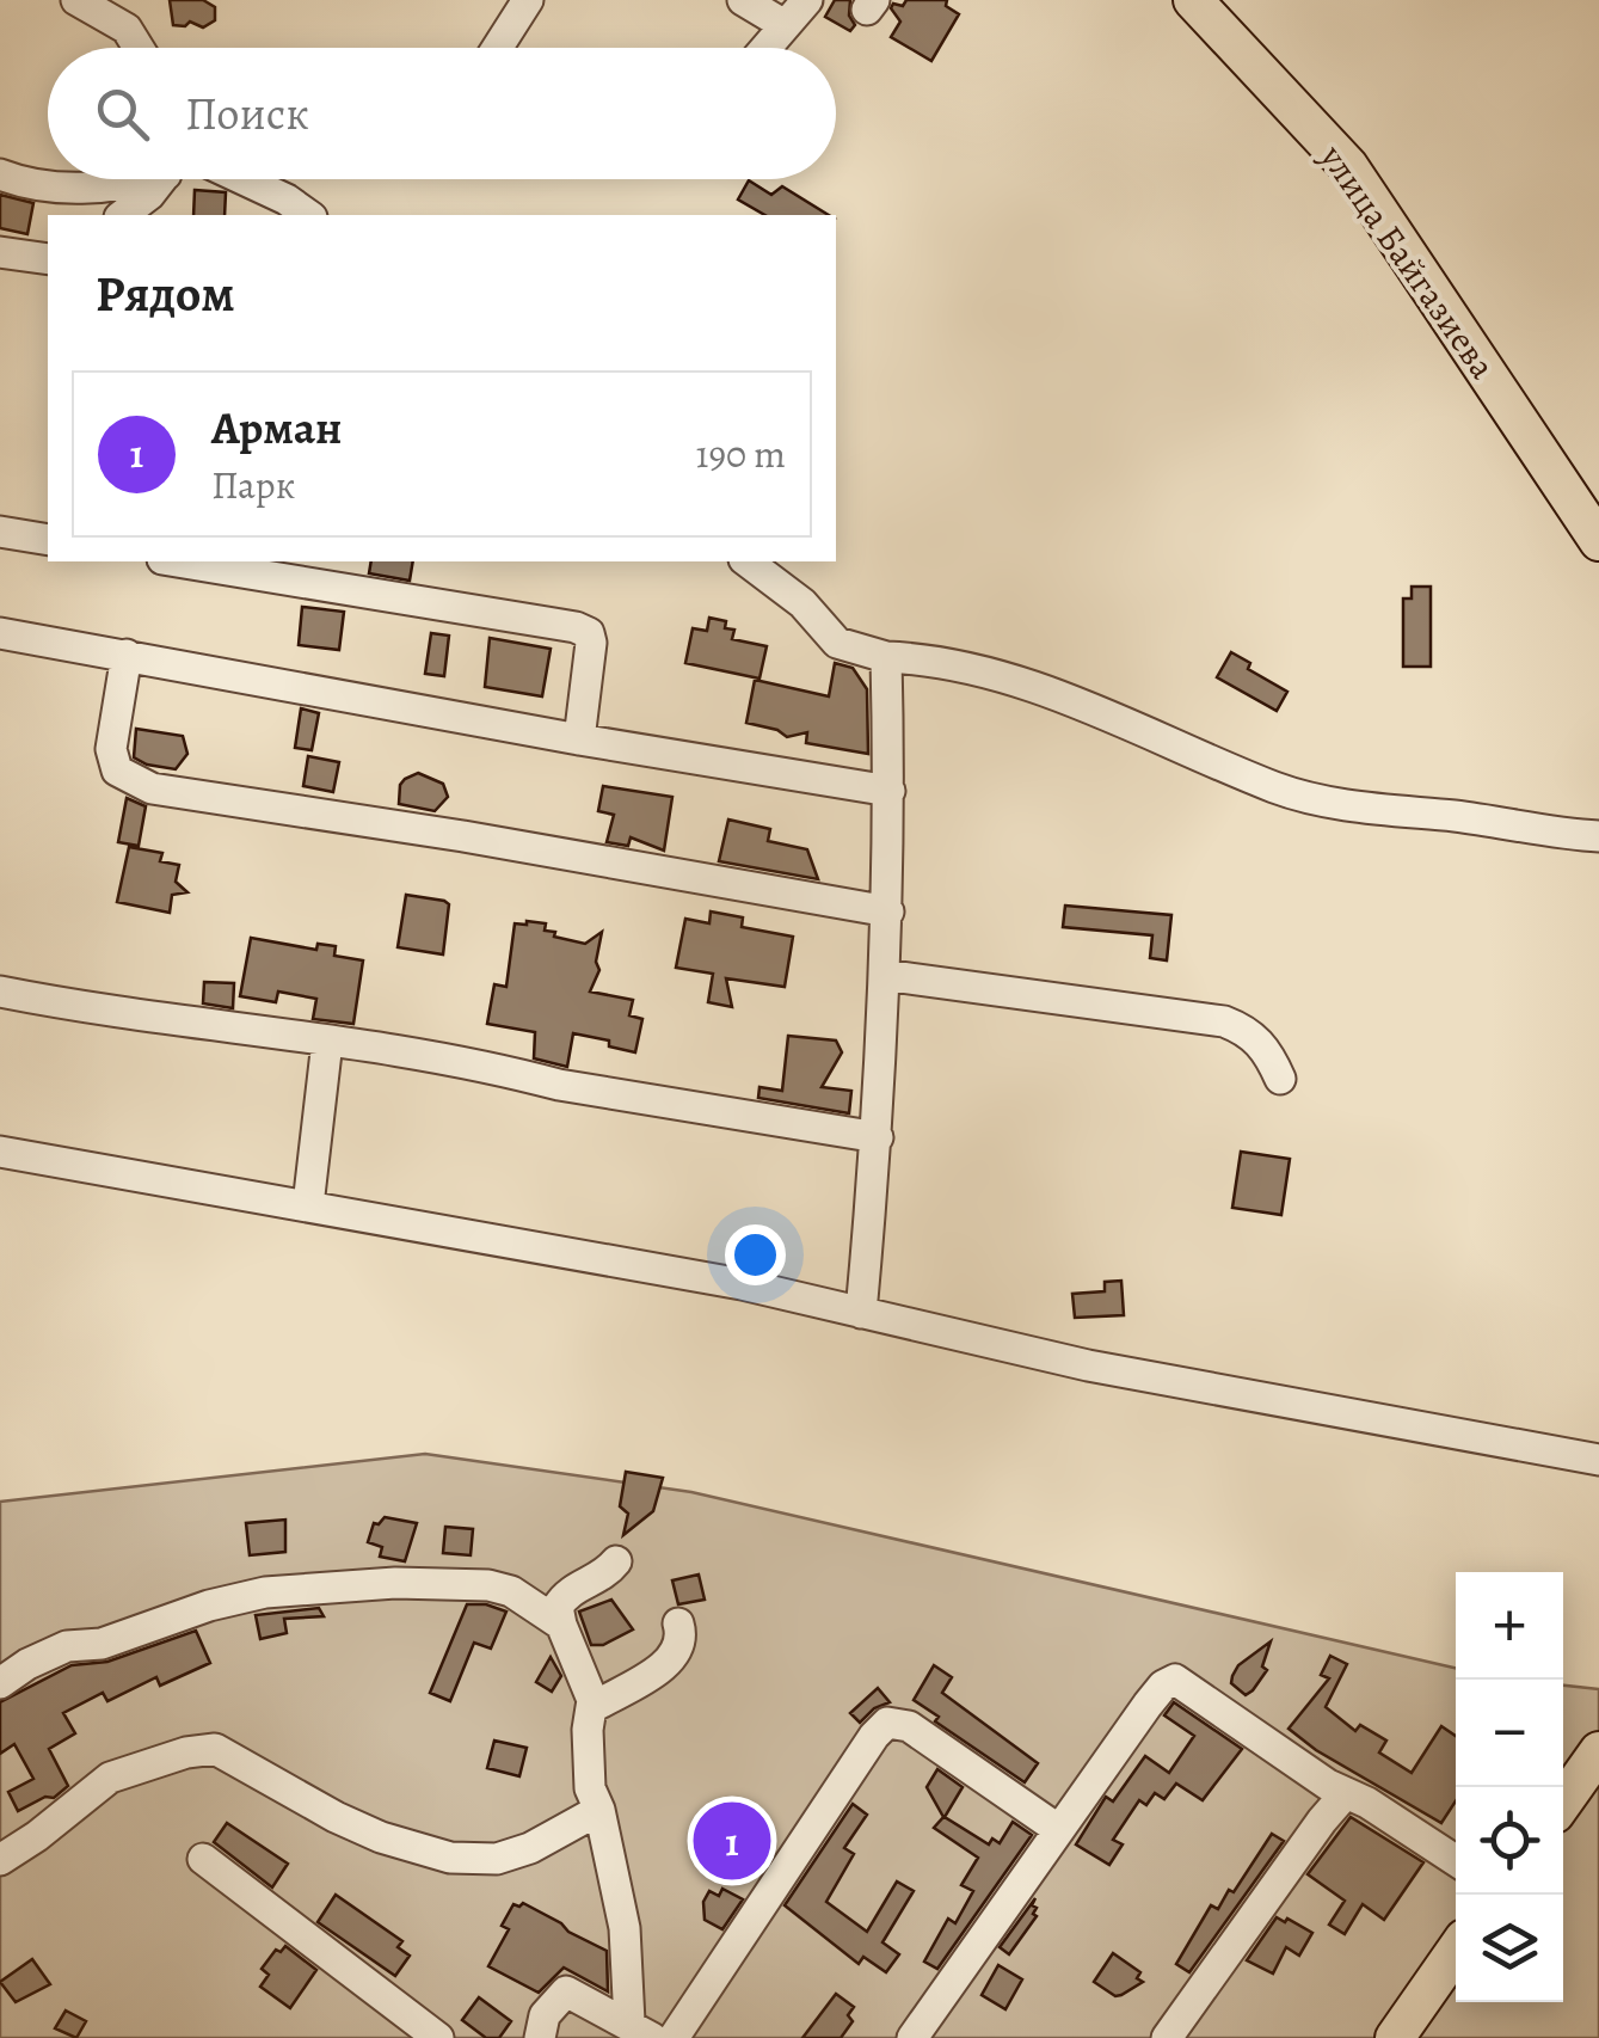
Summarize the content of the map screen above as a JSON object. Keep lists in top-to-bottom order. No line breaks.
{"streets":{"main road":["улица Байгазиева"]},"page":{"search":"Поиск","heading":"Рядом","list":[{"mark":"1","name":"Арман","note":"Парк","value":"190 m"}],"map_buttons":["+","−"],"pins":"1"}}
